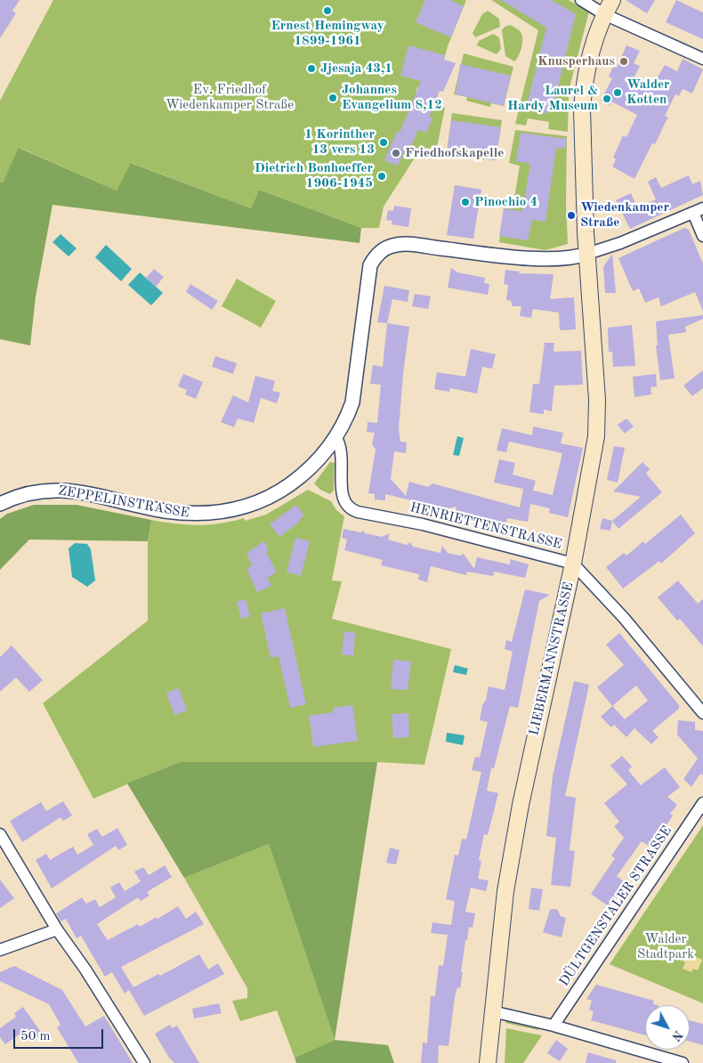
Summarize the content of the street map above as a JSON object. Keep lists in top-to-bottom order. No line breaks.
{"streets":{"main road":["LIEBERMANNSTRASSE"],"street":["ZEPPELINSTRASSE","HENRIETTENSTRASSE","DÜLTGENSTALER STRASSE"]},"crossings":[["ZEPPELINSTRASSE","HENRIETTENSTRASSE"],["ZEPPELINSTRASSE","LIEBERMANNSTRASSE"],["HENRIETTENSTRASSE","LIEBERMANNSTRASSE"]],"parks":["Ev. Friedhof Wiedenkamper Straße","Walder Stadtpark"],"places":["Ernest Hemingway 1899-1961","Knusperhaus","Jjesaja 43,1","Walder Kotten","Johannes Evangelium 8,12","Laurel & Hardy Museum","1 Korinther 13 vers 13","Friedhofskapelle","Dietrich Bonhoeffer 1906-1945","Pinochio 4","Wiedenkamper Straße"],"scale_bar":"50 m","north":"bottom right"}
